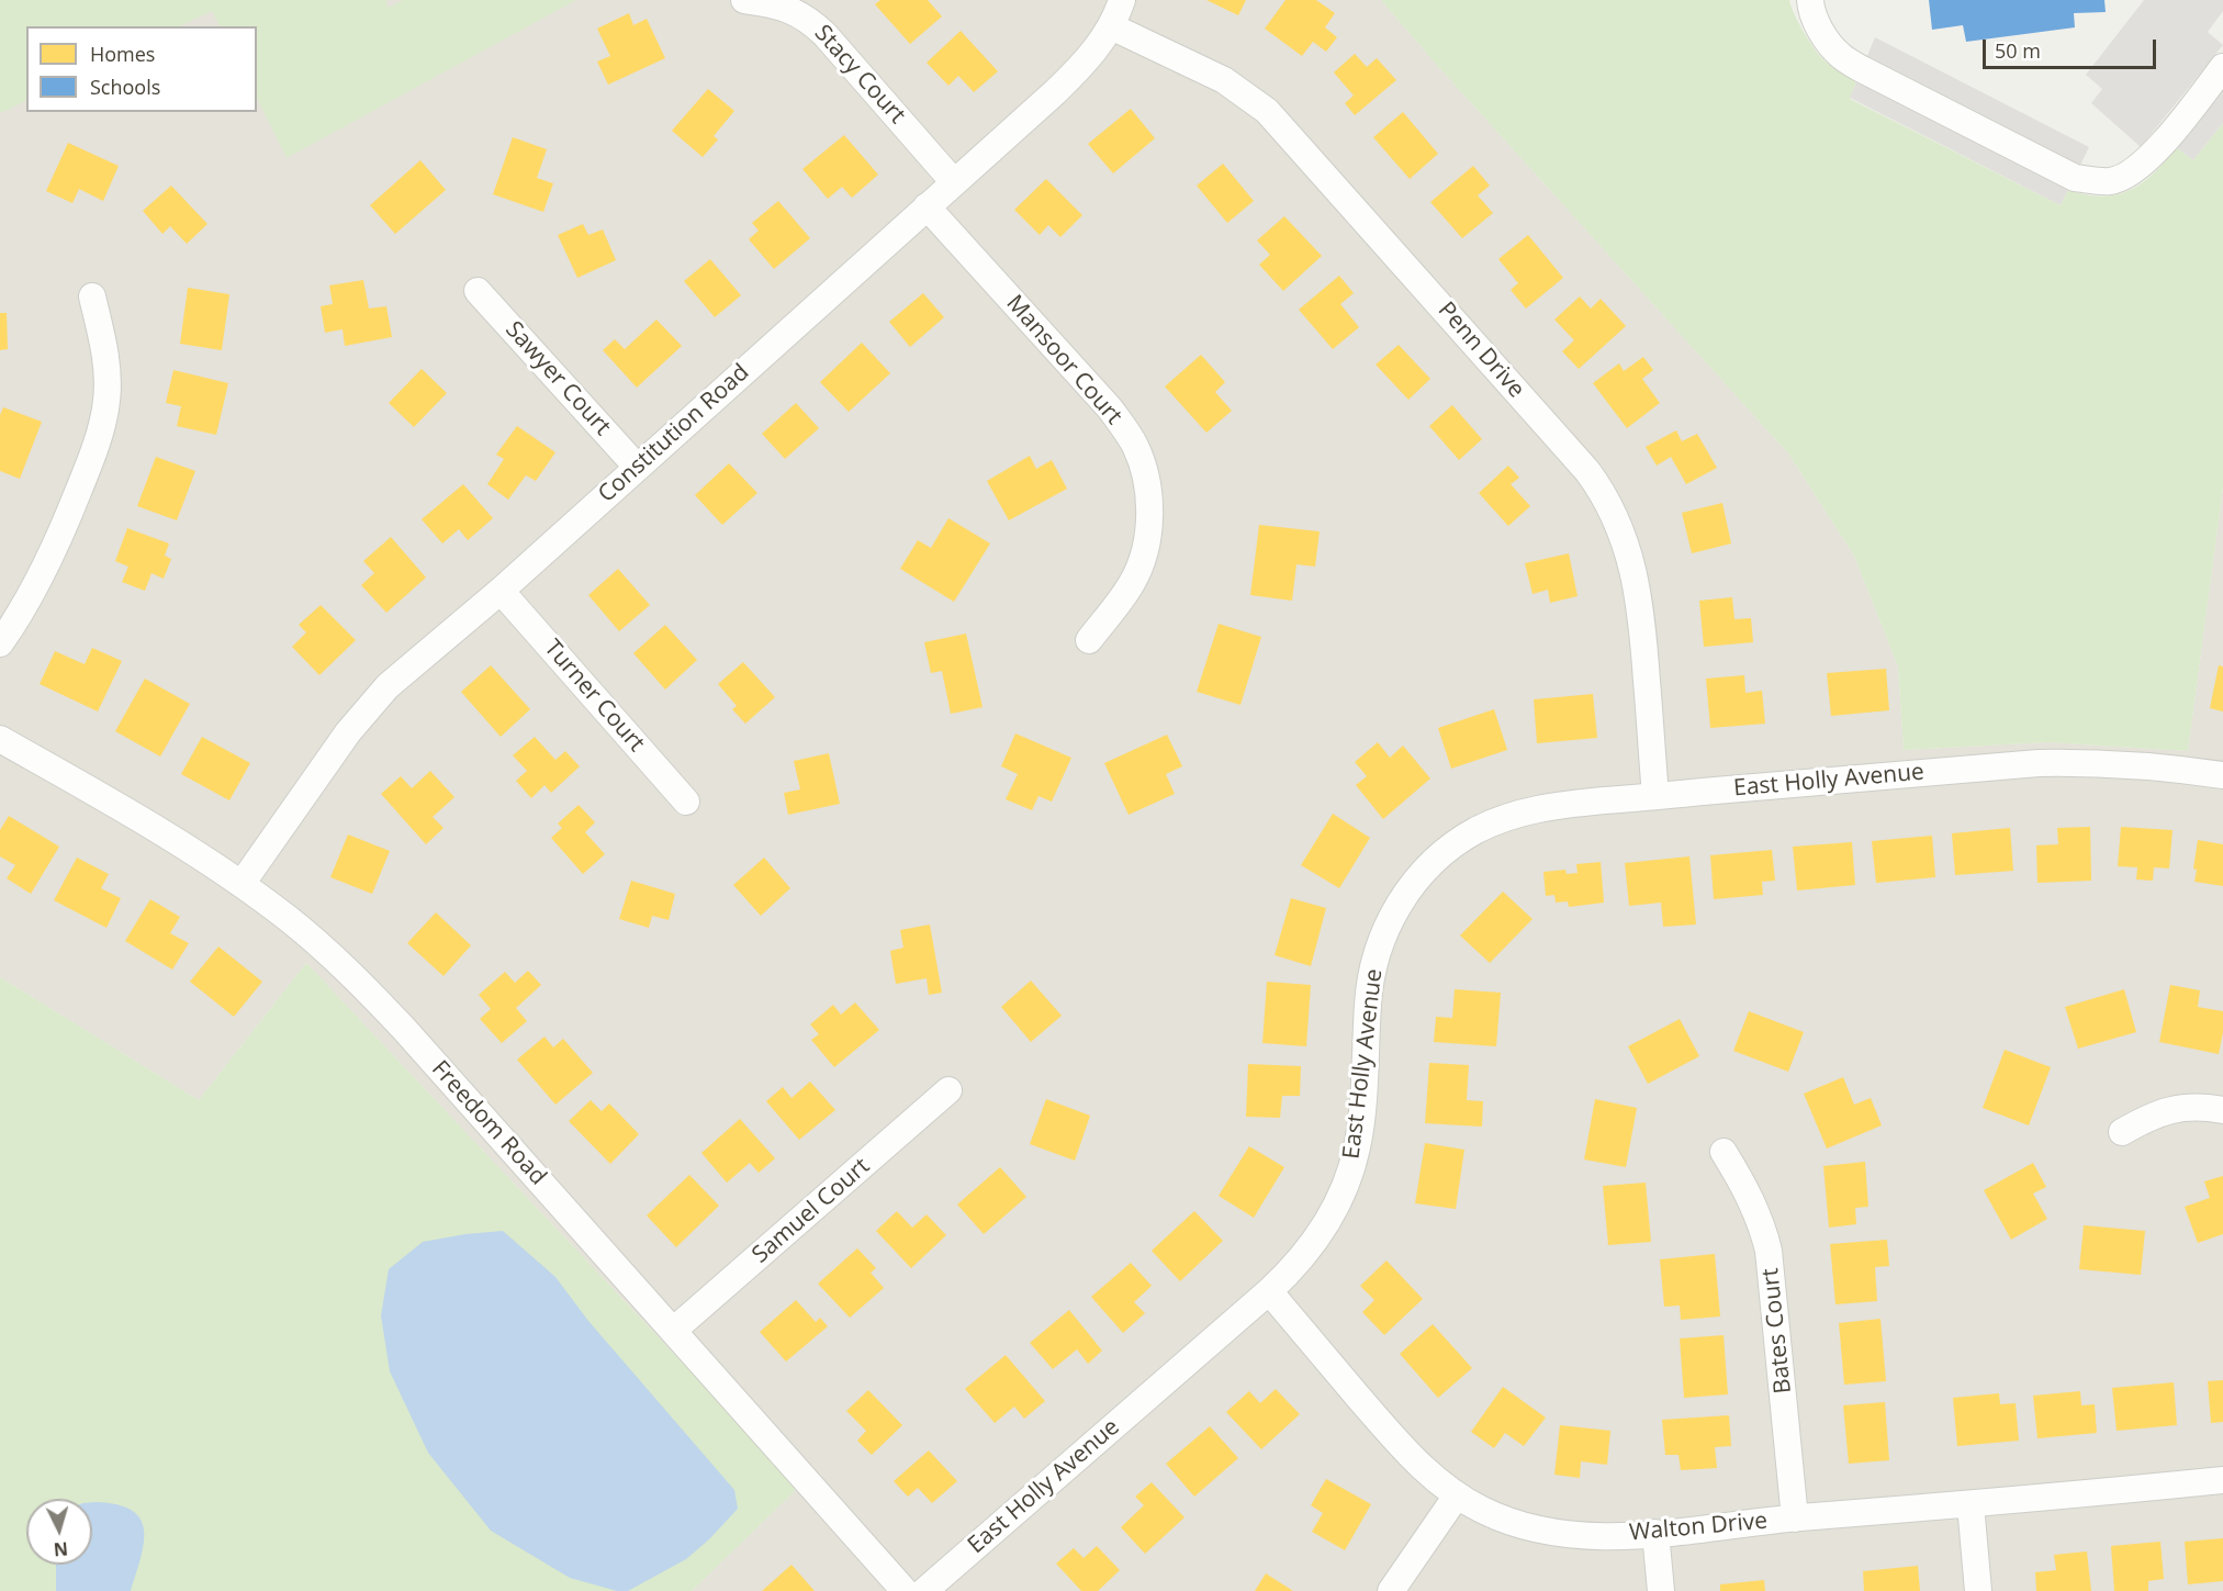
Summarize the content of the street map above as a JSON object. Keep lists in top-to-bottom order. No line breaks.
{"streets":{"street":["Stacy Court","Penn Drive","Mansoor Court","Sawyer Court","Constitution Road","Turner Court","East Holly Avenue","Freedom Road","Samuel Court","Bates Court","Walton Drive"]},"crossings":[["Stacy Court","Constitution Road"],["Penn Drive","Constitution Road"],["Penn Drive","East Holly Avenue"],["Mansoor Court","Constitution Road"],["Sawyer Court","Constitution Road"],["Constitution Road","Turner Court"],["Constitution Road","Freedom Road"],["East Holly Avenue","Walton Drive"],["Freedom Road","Samuel Court"],["Bates Court","Walton Drive"]],"legend":["Homes","Schools"],"scale_bar":"50 m","north":"bottom"}
